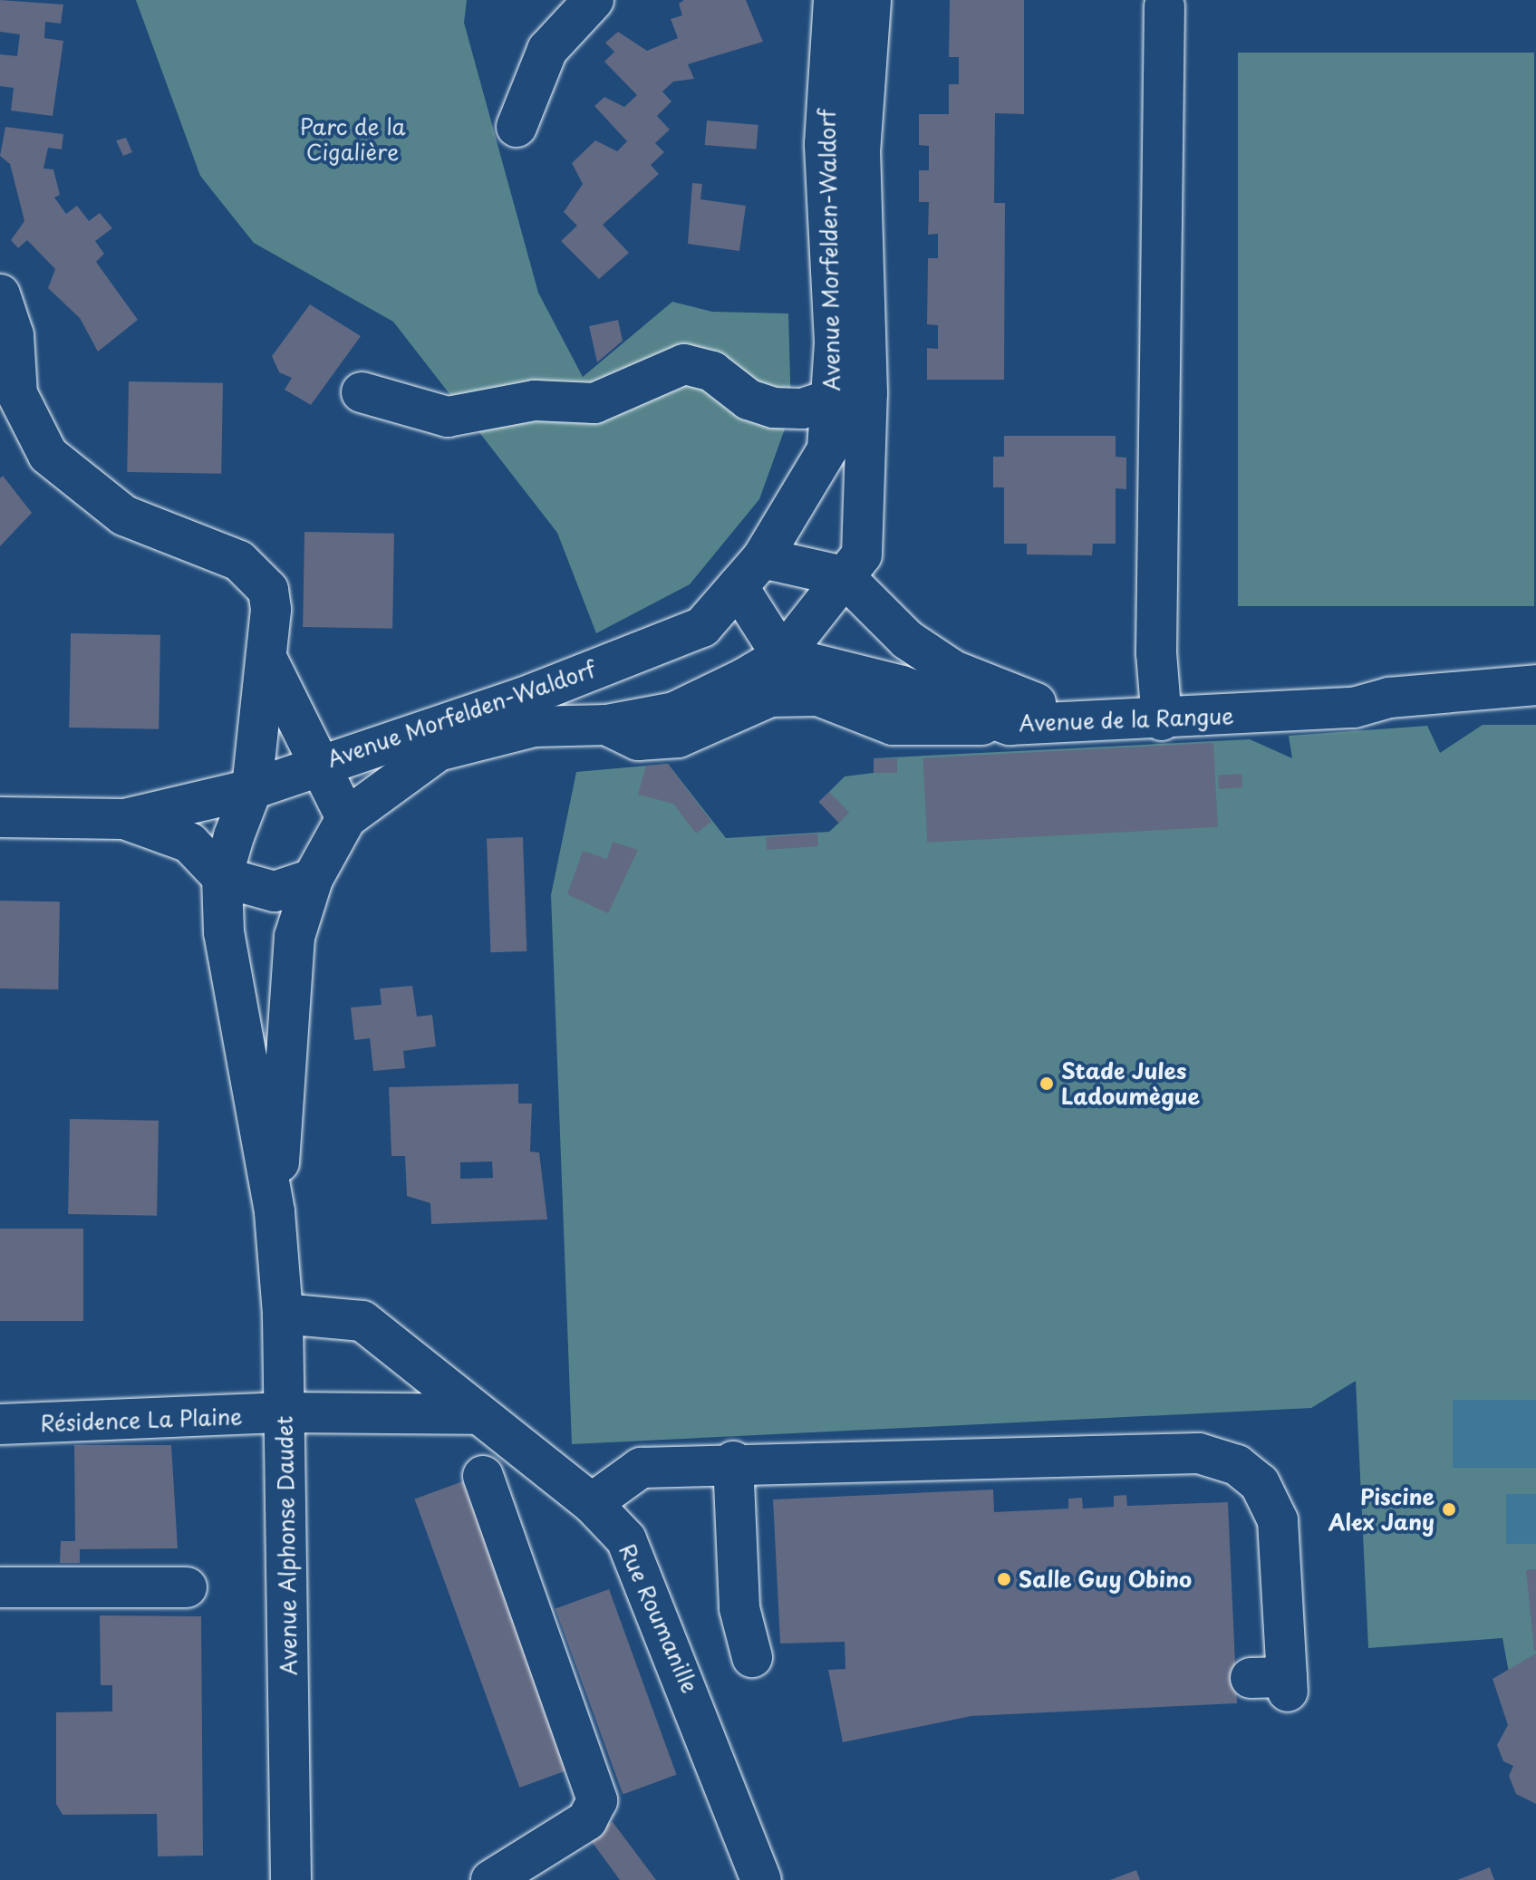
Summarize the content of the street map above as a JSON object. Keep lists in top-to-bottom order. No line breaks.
{"streets":{"street":["Avenue Morfelden-Waldorf","Avenue de la Rangue","Résidence La Plaine","Avenue Alphonse Daudet","Rue Roumanille"]},"crossings":[["Avenue Morfelden-Waldorf","Avenue de la Rangue"],["Avenue Morfelden-Waldorf","Avenue Alphonse Daudet"],["Résidence La Plaine","Avenue Alphonse Daudet"],["Avenue Alphonse Daudet","Rue Roumanille"]],"parks":["Parc de la Cigalière"],"places":["Stade Jules Ladoumègue","Piscine Alex Jany","Salle Guy Obino"]}
